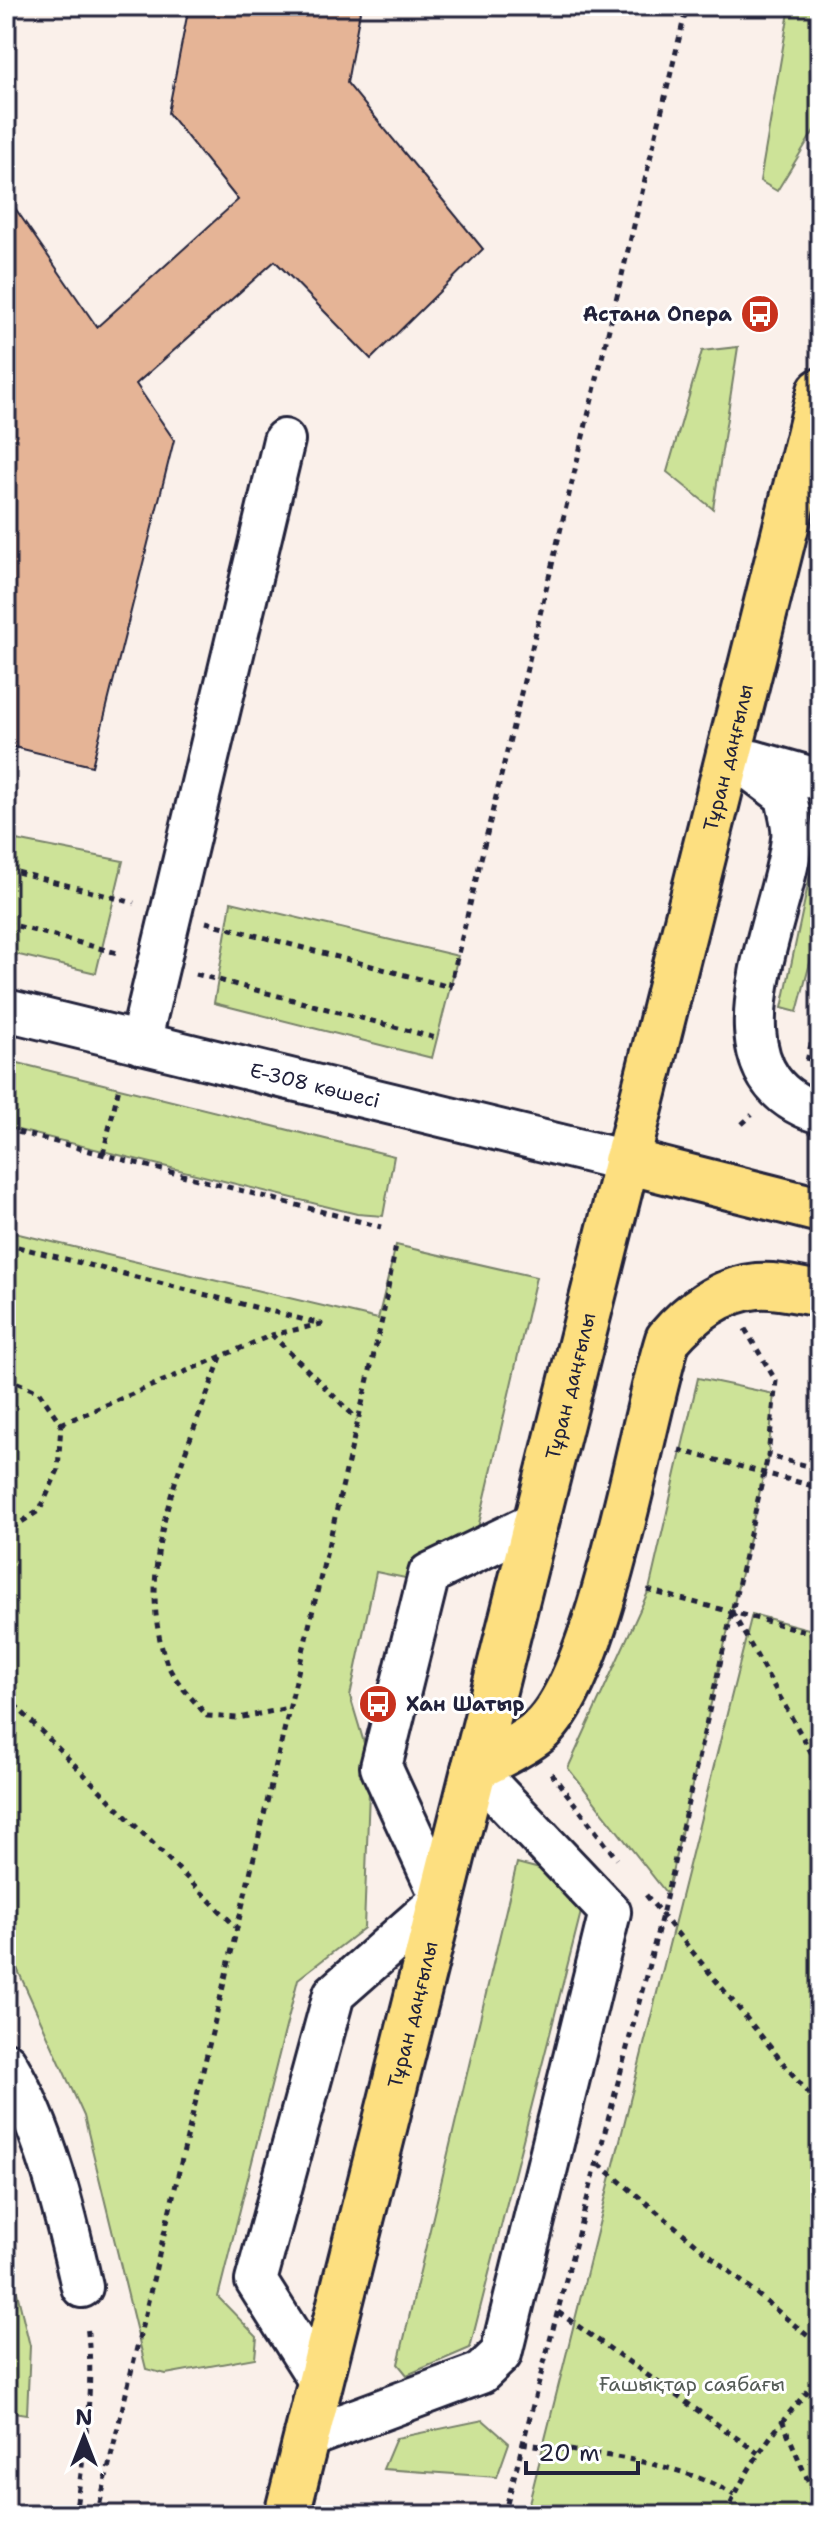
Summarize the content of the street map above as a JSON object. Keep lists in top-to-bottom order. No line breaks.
{"streets":{"main road":["Тұран даңғылы"],"street":["Е-308 көшесі"]},"crossings":[["Тұран даңғылы","Е-308 көшесі"]],"parks":["Ғашықтар саябағы"],"places":{"bus stop":["Астана Опера","Хан Шатыр"]},"scale_bar":"20 m","north":"top"}
